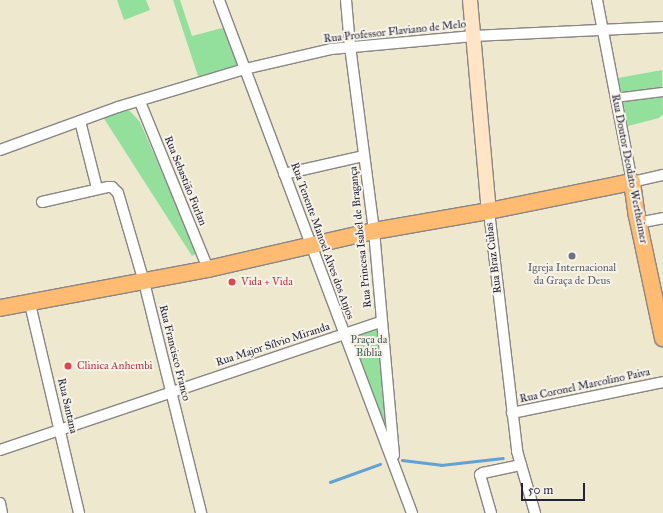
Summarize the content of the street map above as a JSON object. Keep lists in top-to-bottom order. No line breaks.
{"streets":{"main road":["Rua Doutor Deodato Wertheimer","Rua Braz Cubas"],"street":["Rua Professor Flaviano de Melo","Rua Sebastião Furlan","Rua Princesa Isabel de Bragança","Rua Tenente Manoel Alves dos Anjos","Rua Major Sílvio Miranda","Rua Francisco Franco","Rua Coronel Marcolino Paiva","Rua Santana"]},"crossings":[["Rua Professor Flaviano de Melo","Rua Doutor Deodato Wertheimer"],["Rua Professor Flaviano de Melo","Rua Sebastião Furlan"],["Rua Professor Flaviano de Melo","Rua Princesa Isabel de Bragança"],["Rua Professor Flaviano de Melo","Rua Tenente Manoel Alves dos Anjos"],["Rua Professor Flaviano de Melo","Rua Braz Cubas"],["Rua Princesa Isabel de Bragança","Rua Tenente Manoel Alves dos Anjos"],["Rua Princesa Isabel de Bragança","Rua Major Sílvio Miranda"],["Rua Tenente Manoel Alves dos Anjos","Rua Major Sílvio Miranda"],["Rua Braz Cubas","Rua Coronel Marcolino Paiva"],["Rua Major Sílvio Miranda","Rua Francisco Franco"],["Rua Major Sílvio Miranda","Rua Santana"]],"parks":["Praça da Bíblia"],"places":["Igreja Internacional da Graça de Deus","Vida + Vida","Clinica Anhembi"],"scale_bar":"50 m"}
